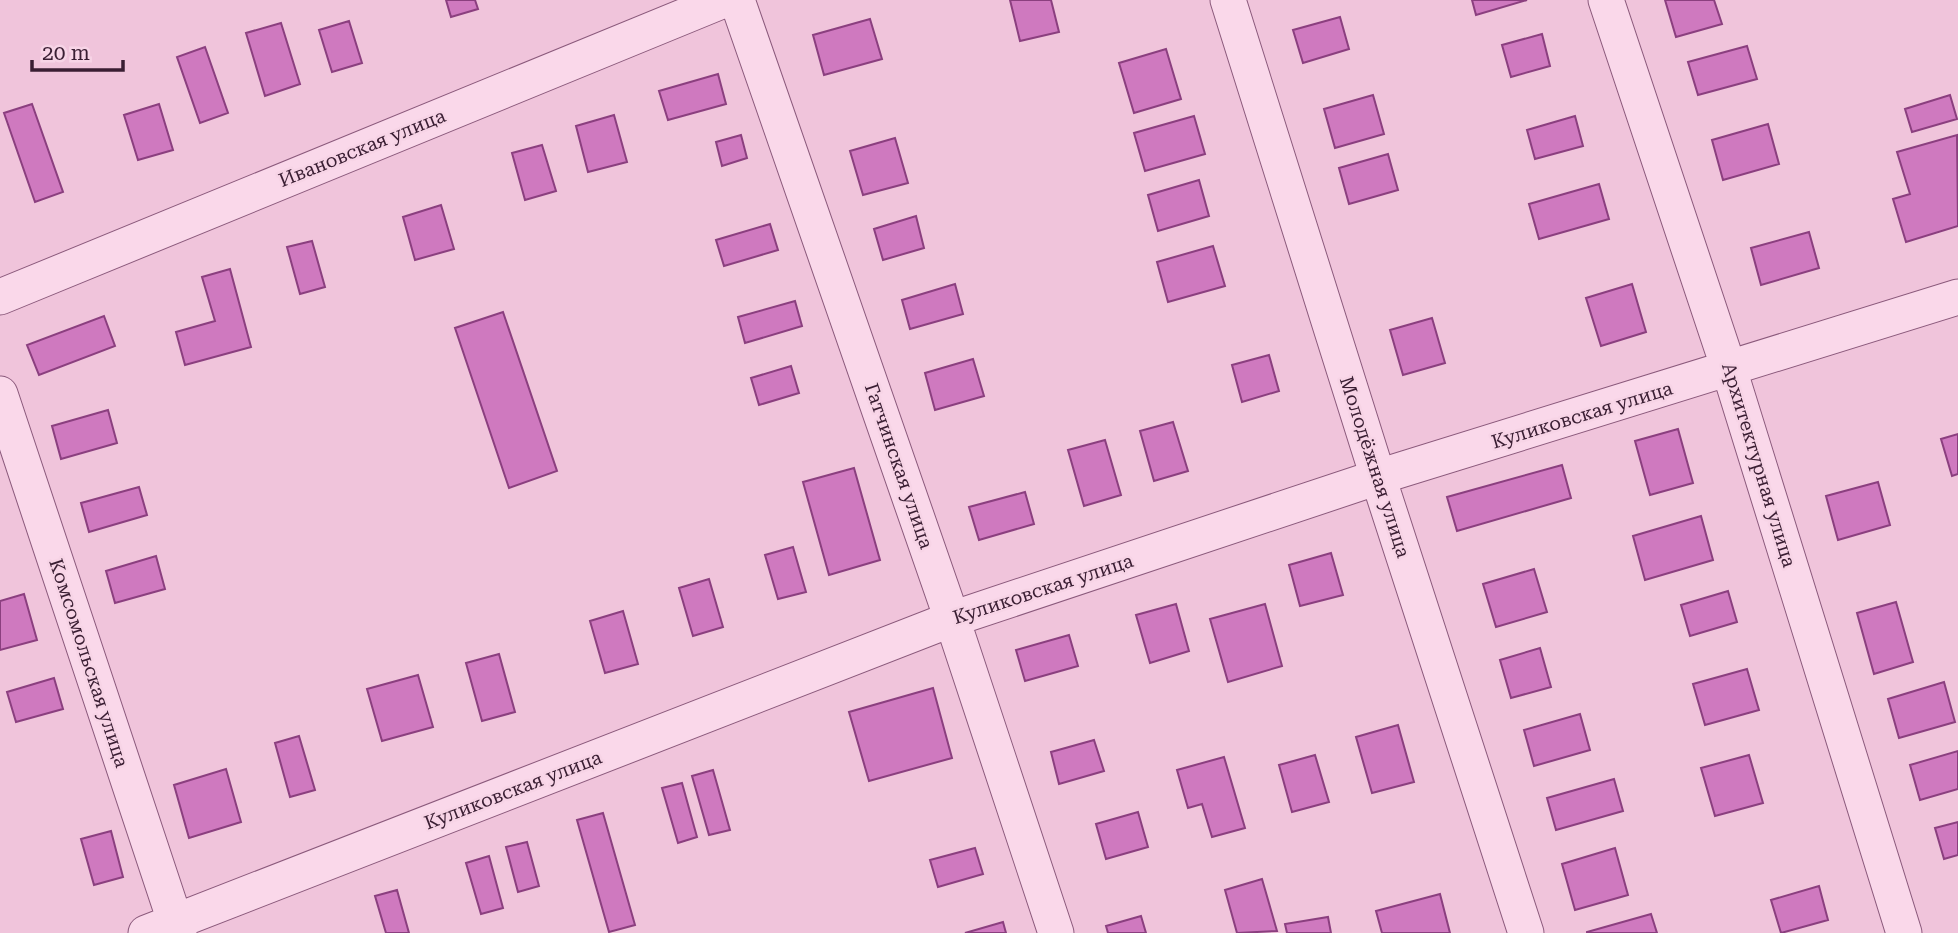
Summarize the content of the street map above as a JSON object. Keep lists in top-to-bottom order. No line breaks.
{"streets":{"street":["Ивановская улица","Куликовская улица","Архитектурная улица","Гатчинская улица","Молодёжная улица","Комсомольская улица"]},"crossings":[["Куликовская улица","Архитектурная улица"],["Куликовская улица","Гатчинская улица"],["Куликовская улица","Молодёжная улица"],["Куликовская улица","Комсомольская улица"]],"scale_bar":"20 m"}
